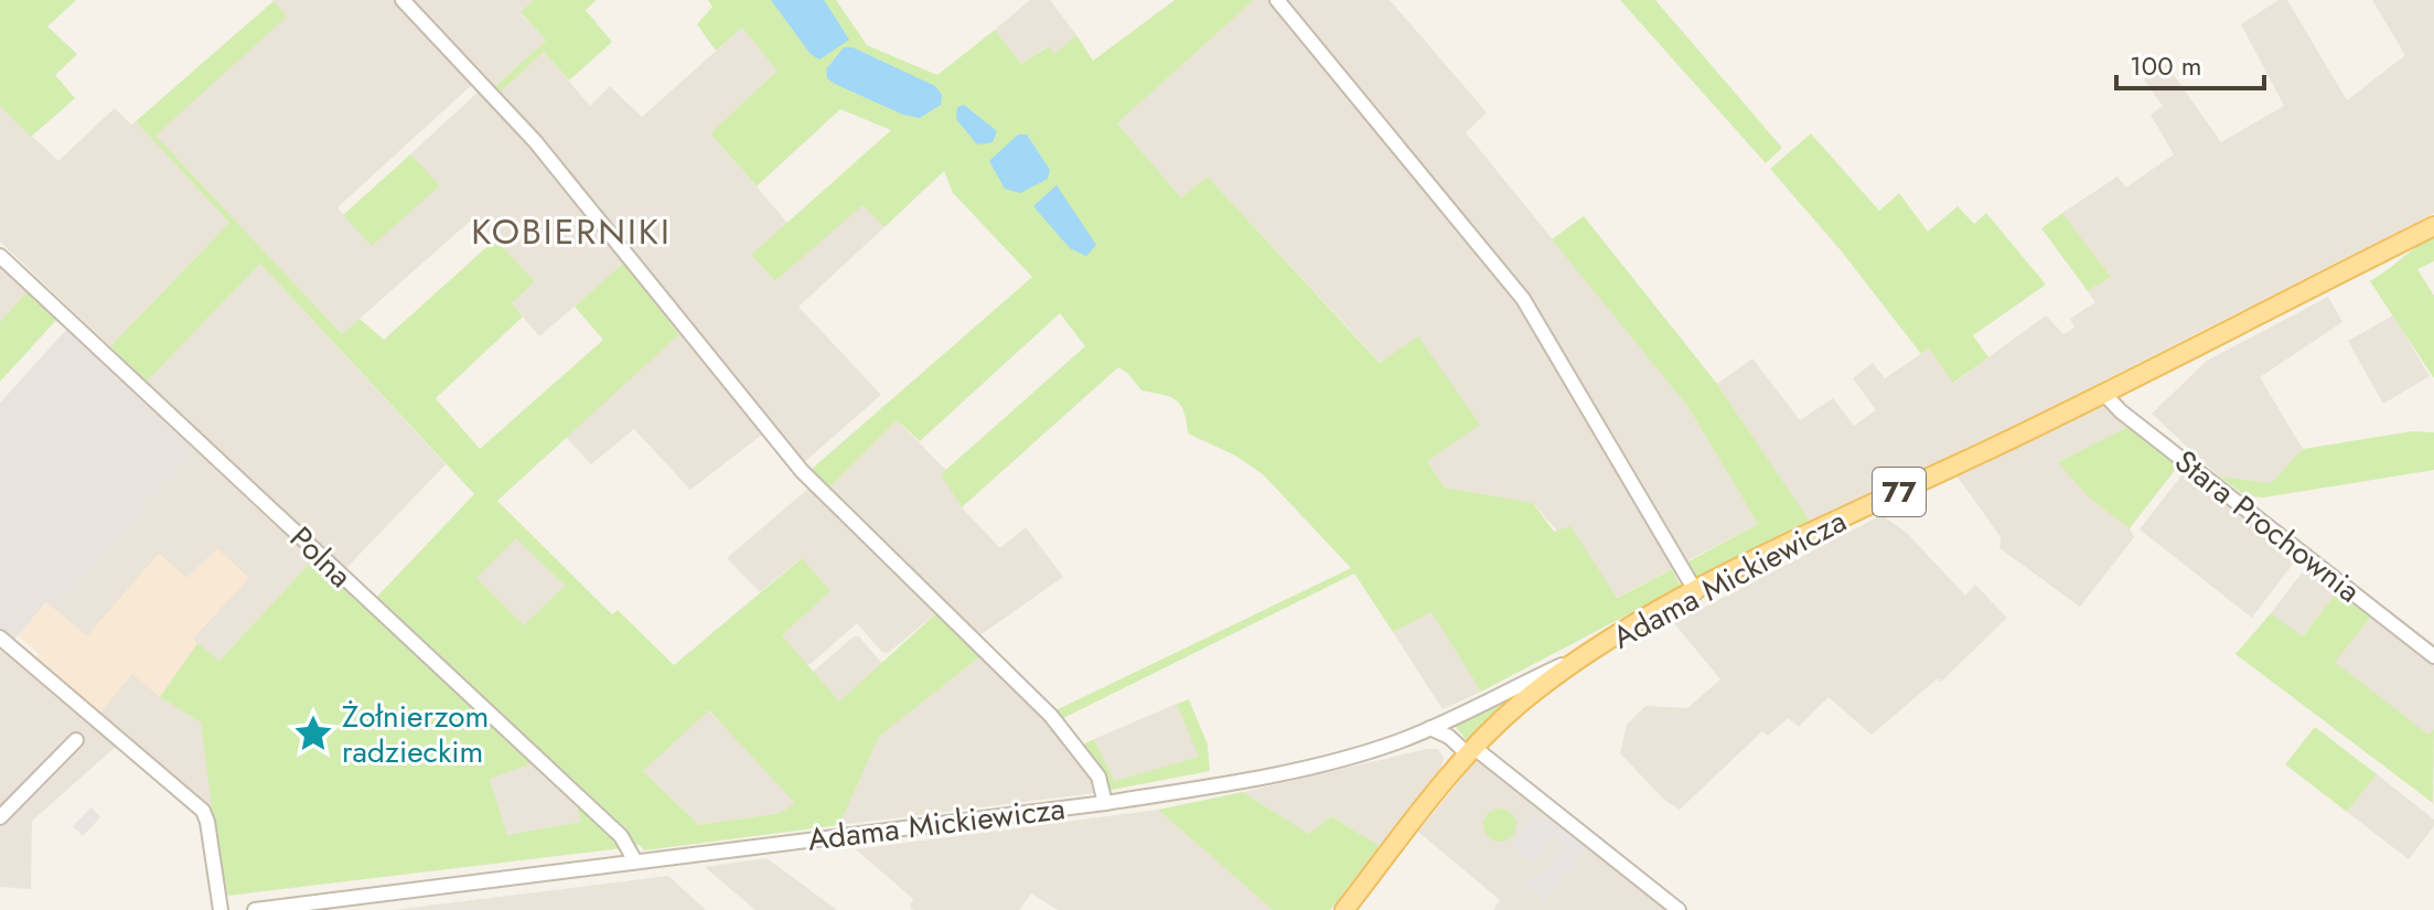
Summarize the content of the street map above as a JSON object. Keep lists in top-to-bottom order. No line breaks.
{"streets":{"main road":["77","Adama Mickiewicza"],"street":["Stara Prochownia","Polna"]},"crossings":[["77","Stara Prochownia"],["77","Adama Mickiewicza"],["Stara Prochownia","Adama Mickiewicza"],["Polna","Adama Mickiewicza"]],"districts":["KOBIERNIKI"],"places":{"place":["Żołnierzom radzieckim"]},"scale_bar":"100 m"}
